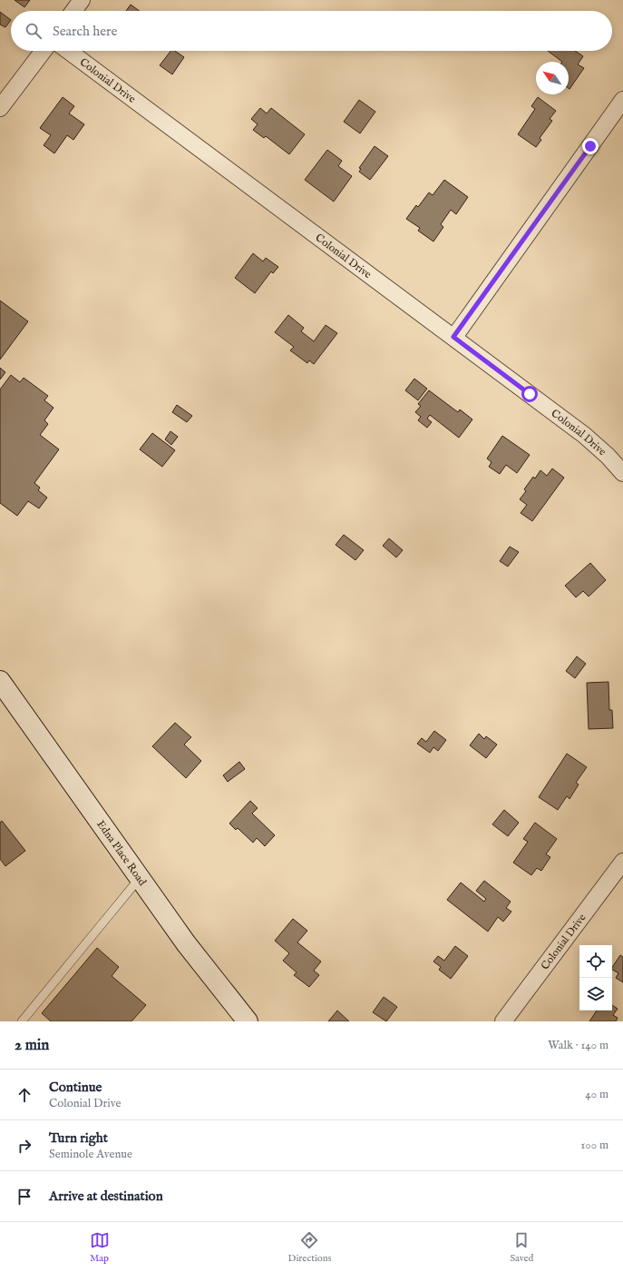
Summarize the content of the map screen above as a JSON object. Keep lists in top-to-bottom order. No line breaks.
{"streets":{"street":["Colonial Drive","Edna Place Road"]},"north":"top left","page":{"search":"Search here","heading":["2 min","Walk · 140 m"],"list":[["Continue","Colonial Drive","40 m"],["Turn right","Seminole Avenue","100 m"],"Arrive at destination"],"nav":["Map","Directions","Saved"]}}
